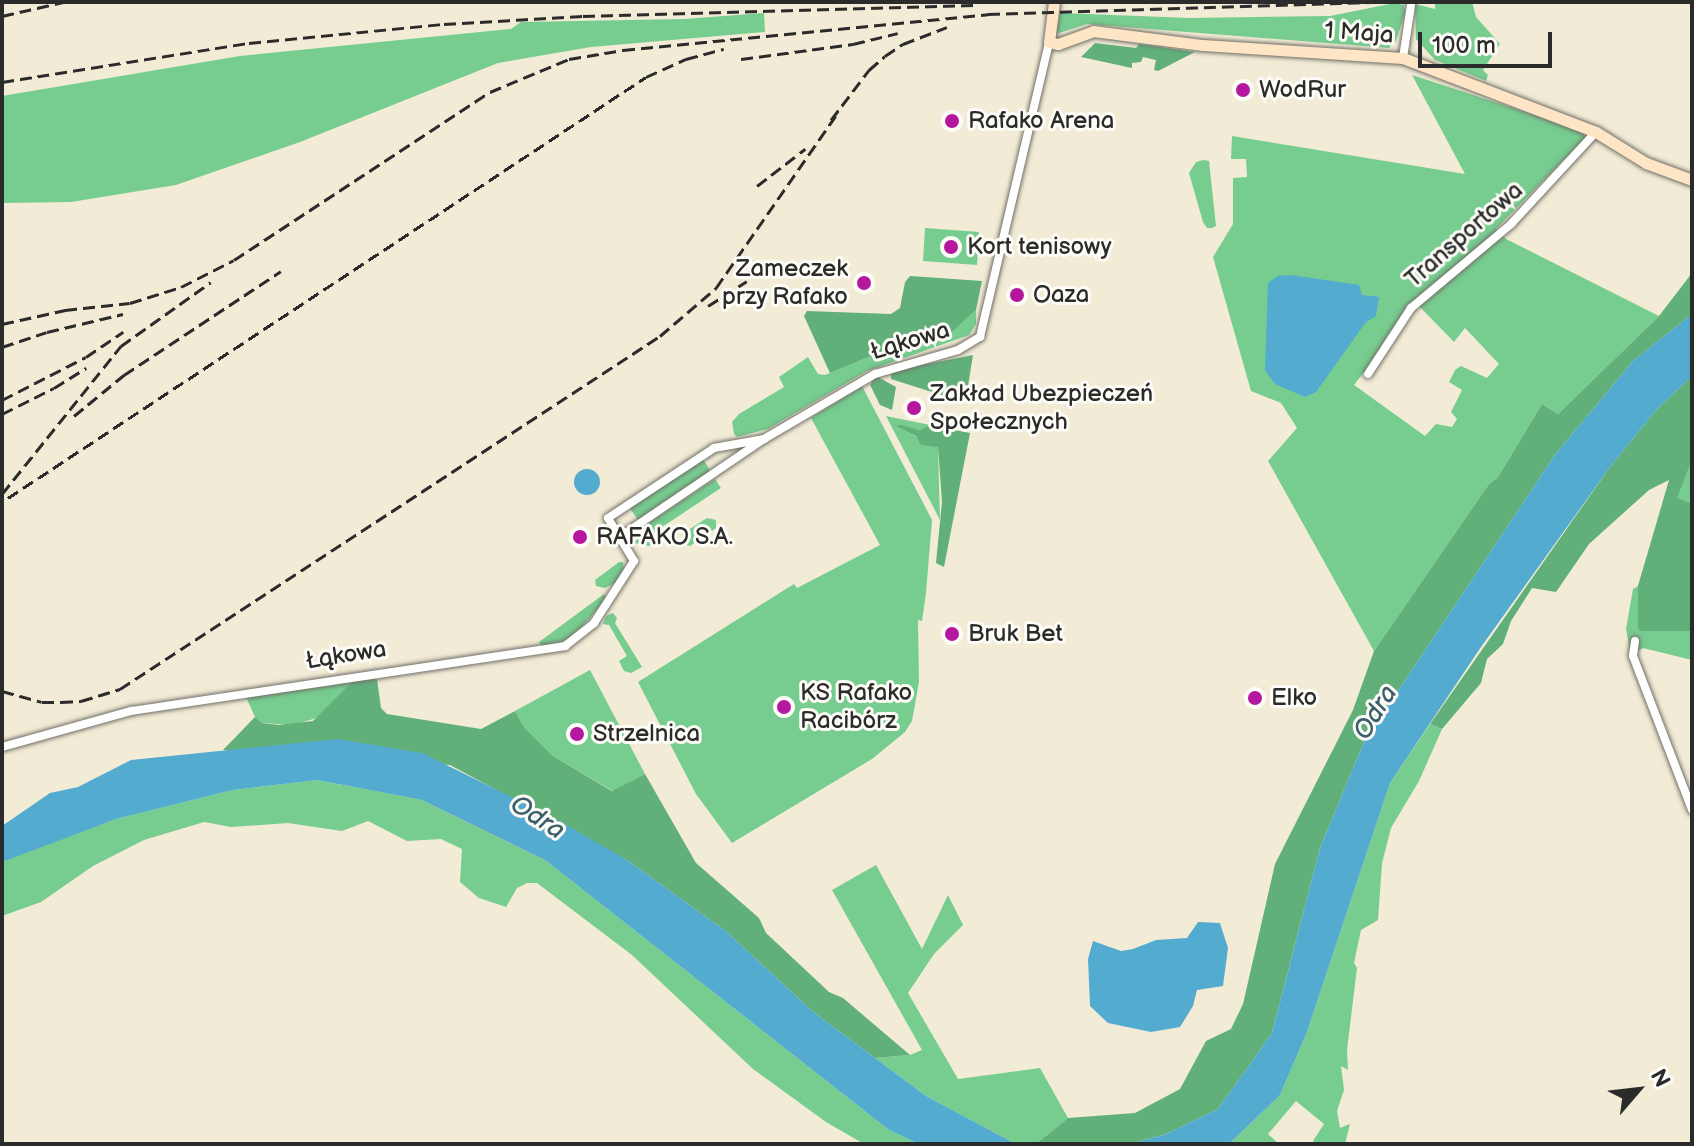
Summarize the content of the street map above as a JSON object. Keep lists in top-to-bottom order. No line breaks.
{"streets":{"street":["1 Maja","Transportowa","Łąkowa"]},"crossings":[["1 Maja","Transportowa"],["1 Maja","Łąkowa"]],"water":["Odra"],"places":["WodRur","Rafako Arena","Kort tenisowy","Zameczek przy Rafako","Oaza","Zakład Ubezpieczeń Społecznych","RAFAKO S.A.","Bruk Bet","Elko","KS Rafako Racibórz","Strzelnica"],"scale_bar":"100 m","north":"top right"}
